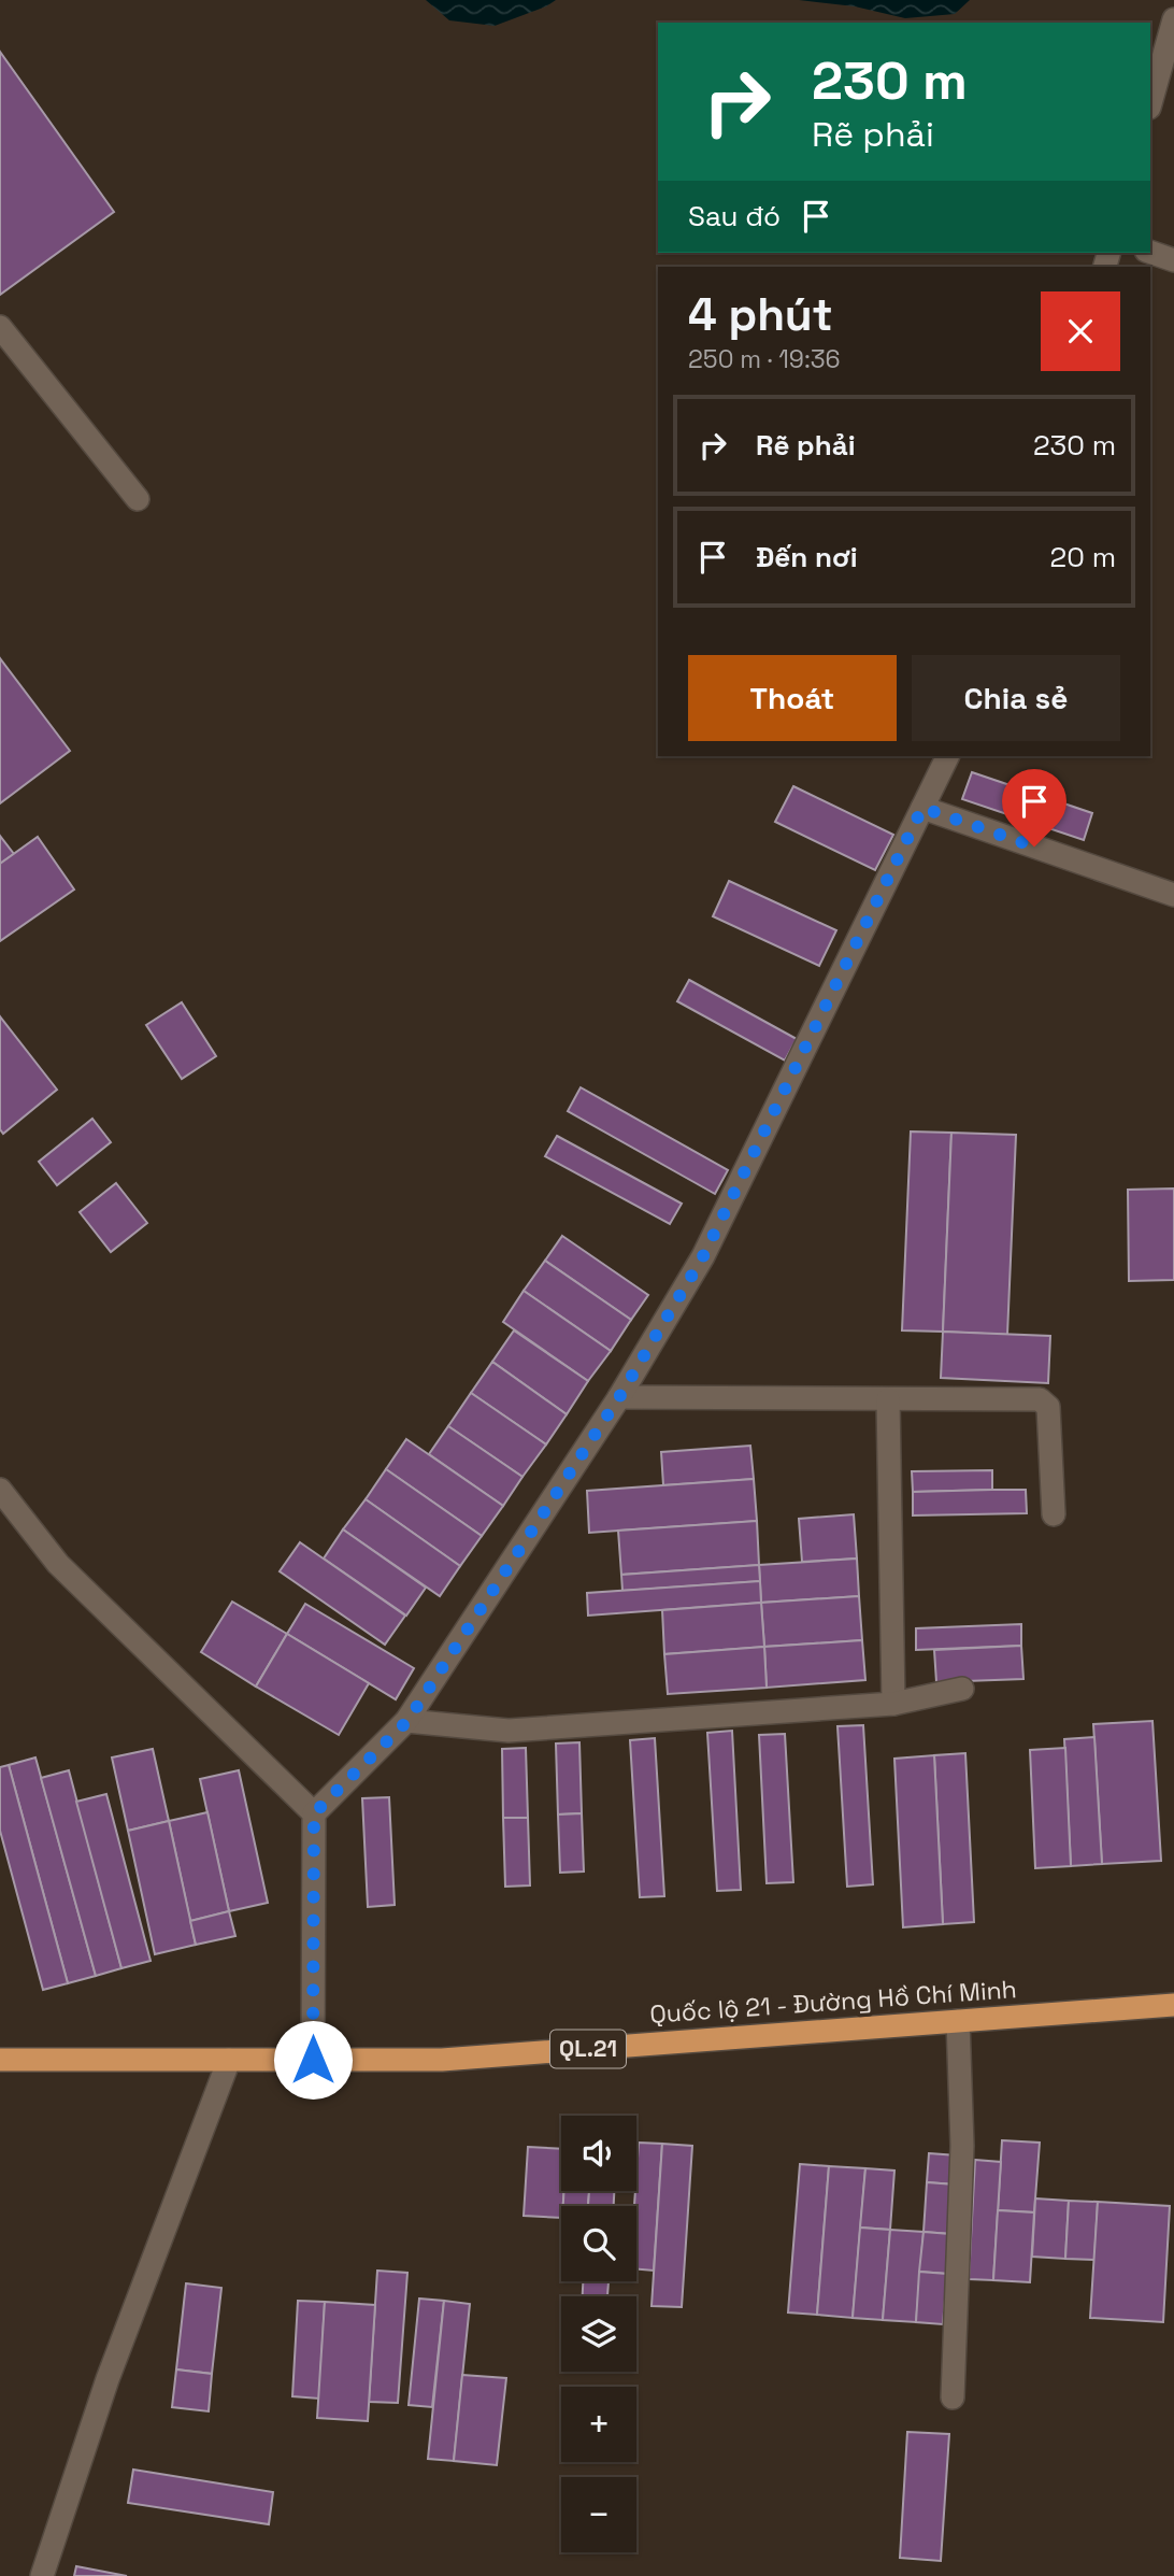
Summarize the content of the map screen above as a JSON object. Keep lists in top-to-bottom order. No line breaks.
{"streets":{"highway":["Quốc lộ 21 - Đường Hồ Chí Minh","QL.21"]},"page":{"turn":["230 m","Rẽ phải"],"then":"Sau đó","heading":["4 phút","250 m · 19:36"],"list":[{"name":"Rẽ phải","value":"230 m"},{"name":"Đến nơi","value":"20 m"}],"buttons":["Thoát","Chia sẻ"],"map_buttons":["+","−"]}}
